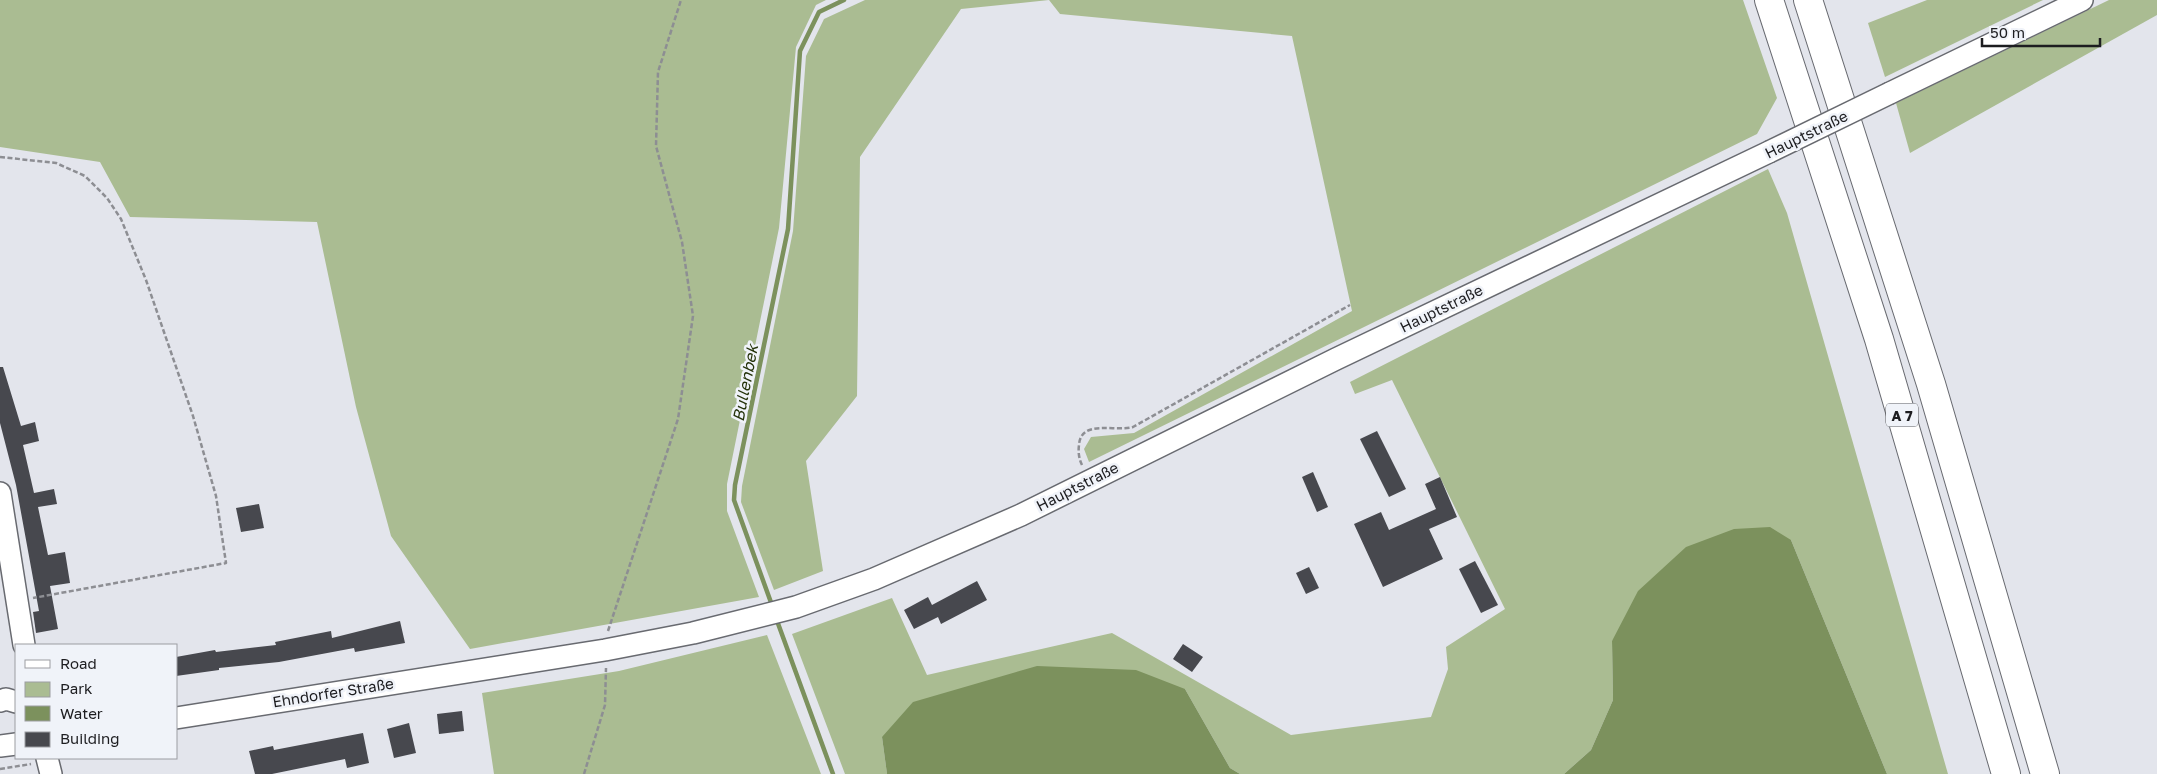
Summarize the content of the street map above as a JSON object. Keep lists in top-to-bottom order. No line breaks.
{"streets":{"highway":["A 7"],"street":["Hauptstraße","Ehndorfer Straße"]},"crossings":[["Hauptstraße","Ehndorfer Straße"]],"water":["Bullenbek"],"legend":["Road","Park","Water","Building"],"scale_bar":"50 m"}
